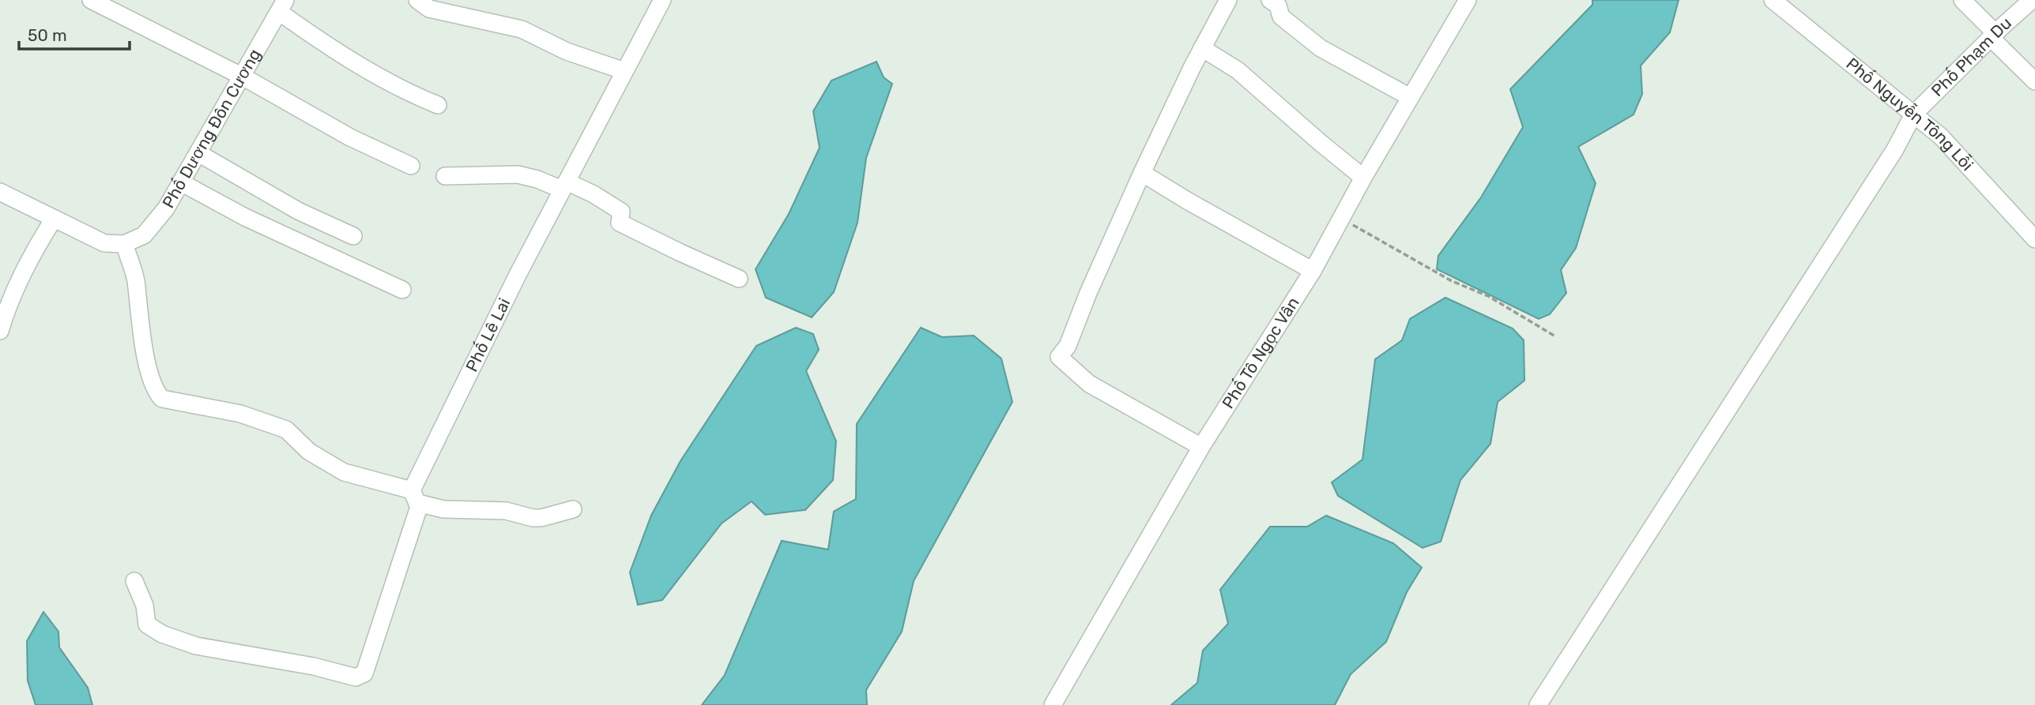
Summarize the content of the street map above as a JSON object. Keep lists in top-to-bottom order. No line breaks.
{"streets":{"street":["Phố Phạm Du","Phố Nguyễn Tông Lỗi","Phố Dương Đôn Cương","Phố Lê Lai","Phố Tô Ngọc Vân"]},"crossings":[["Phố Phạm Du","Phố Nguyễn Tông Lỗi"]],"scale_bar":"50 m"}
